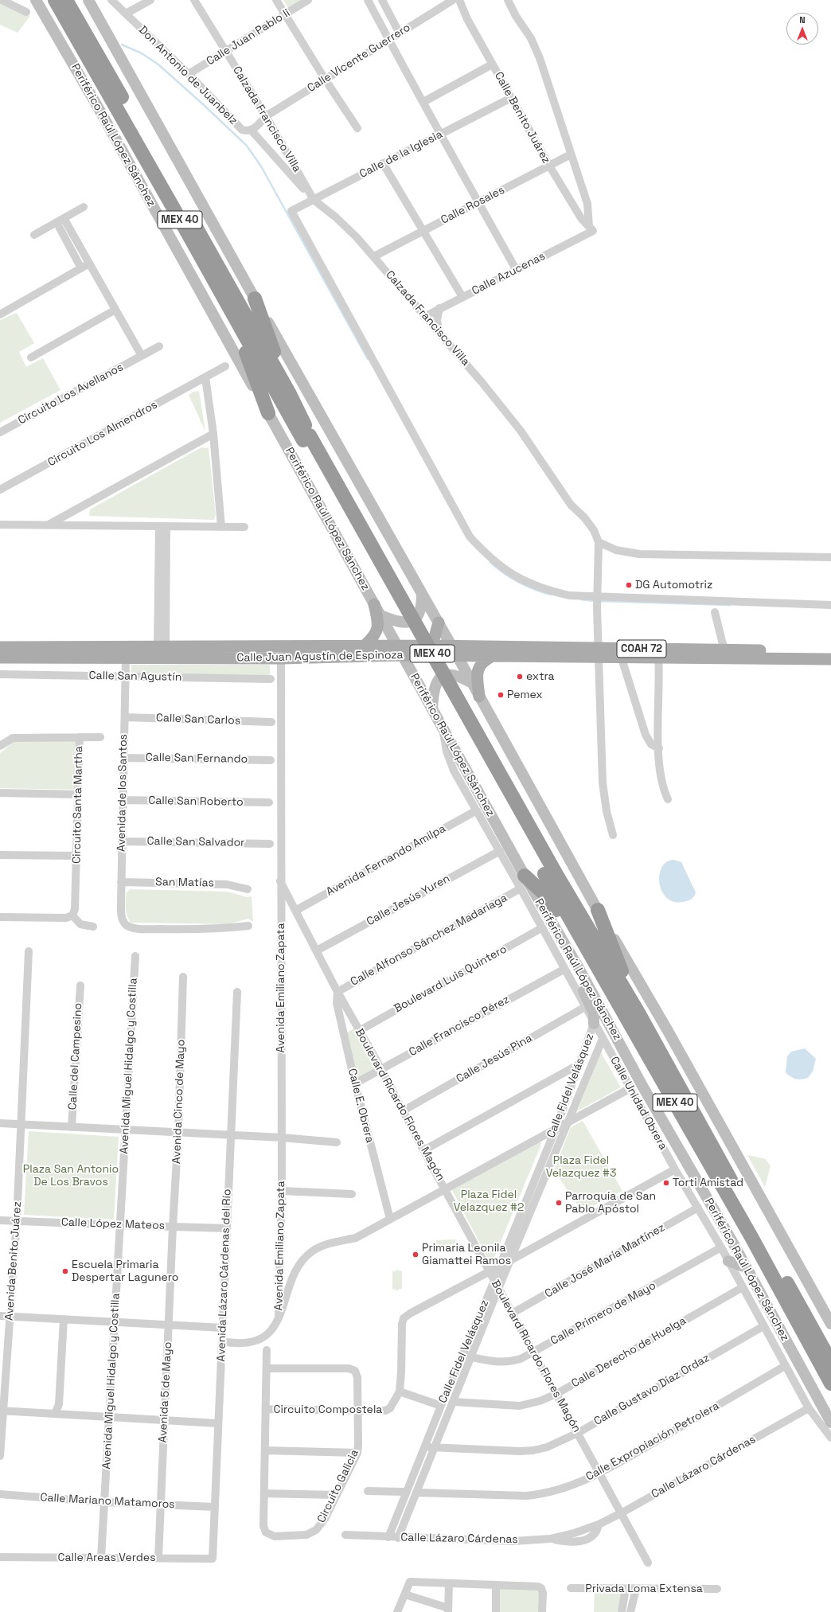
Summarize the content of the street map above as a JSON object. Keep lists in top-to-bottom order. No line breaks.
{"streets":{"highway":["Periférico Raúl López Sánchez","MEX 40"],"main road":["COAH 72","Calle Juan Agustín de Espinoza"],"street":["Calle Juan Pablo Ii","Calle Vicente Guerrero","Don Antonio de Juanbelz","Calle Benito Juárez","Calzada Francisco Villa","Calle de la Iglesia","Calle Rosales","Calle Azucenas","Circuito Los Avellanos","Circuito Los Almendros","Calle San Agustín","Calle San Carlos","Calle San Fernando","Avenida de los Santos","Calle San Roberto","Circuito Santa Martha","Calle San Salvador","Avenida Fernando Amilpa","San Matías","Calle Jesús Yuren","Calle Alfonso Sánchez Madariaga","Boulevard Luis Quintero","Avenida Emiliano Zapata","Calle Francisco Pérez","Calle del Campesino","Calle Jesús Pina","Avenida Miguel Hidalgo y Costilla","Calle Fidel Velásquez","Avenida Cinco de Mayo","Calle Unidad Obrera","Boulevard Ricardo Flores Magón","Calle E. Obrera","Calle López Mateos","Avenida Benito Juárez","Calle José María Martínez","Avenida Lázaro Cárdenas del Río","Calle Primero de Mayo","Calle Derecho de Huelga","Calle Gustavo Díaz Ordaz","Avenida 5 de Mayo","Circuito Compostela","Calle Expropiación Petrolera","Calle Lázaro Cárdenas","Circuito Galicia","Calle Mariano Matamoros","Calle Areas Verdes","Privada Loma Extensa"]},"crossings":[["Calle Juan Pablo Ii","Don Antonio de Juanbelz"],["Calle Juan Pablo Ii","Calzada Francisco Villa"],["Calle Vicente Guerrero","Don Antonio de Juanbelz"],["Calle Vicente Guerrero","Calzada Francisco Villa"],["Don Antonio de Juanbelz","Calzada Francisco Villa"],["Calle Benito Juárez","Calle de la Iglesia"],["Calle Benito Juárez","Calle Rosales"],["Calle Benito Juárez","Calle Azucenas"],["Calzada Francisco Villa","Calle de la Iglesia"],["Calzada Francisco Villa","Calle Rosales"],["Calzada Francisco Villa","Calle Azucenas"],["Calzada Francisco Villa","Calle Juan Agustín de Espinoza"],["Periférico Raúl López Sánchez","Calle Juan Agustín de Espinoza"],["Periférico Raúl López Sánchez","Calle Alfonso Sánchez Madariaga"],["Periférico Raúl López Sánchez","Calle Unidad Obrera"],["Calle Juan Agustín de Espinoza","Avenida de los Santos"],["Calle Juan Agustín de Espinoza","Avenida Emiliano Zapata"],["Calle San Agustín","Avenida de los Santos"],["Calle San Carlos","Avenida de los Santos"],["Calle San Fernando","Avenida de los Santos"],["Avenida de los Santos","Calle San Roberto"],["Avenida de los Santos","Calle San Salvador"],["Avenida de los Santos","San Matías"],["Avenida Fernando Amilpa","Calle Unidad Obrera"],["Avenida Fernando Amilpa","Boulevard Ricardo Flores Magón"],["Calle Jesús Yuren","Calle Unidad Obrera"],["Calle Jesús Yuren","Boulevard Ricardo Flores Magón"],["Calle Alfonso Sánchez Madariaga","Calle Unidad Obrera"],["Calle Alfonso Sánchez Madariaga","Boulevard Ricardo Flores Magón"],["Calle Alfonso Sánchez Madariaga","Calle E. Obrera"],["Boulevard Luis Quintero","Calle Unidad Obrera"],["Boulevard Luis Quintero","Boulevard Ricardo Flores Magón"],["Avenida Emiliano Zapata","Boulevard Ricardo Flores Magón"],["Calle Francisco Pérez","Calle Unidad Obrera"],["Calle Francisco Pérez","Boulevard Ricardo Flores Magón"],["Calle Francisco Pérez","Calle E. Obrera"],["Calle Jesús Pina","Calle Unidad Obrera"],["Calle Jesús Pina","Boulevard Ricardo Flores Magón"],["Avenida Miguel Hidalgo y Costilla","Calle López Mateos"],["Avenida Miguel Hidalgo y Costilla","Calle Mariano Matamoros"],["Avenida Miguel Hidalgo y Costilla","Calle Areas Verdes"],["Calle Fidel Velásquez","Calle Unidad Obrera"],["Calle Fidel Velásquez","Boulevard Ricardo Flores Magón"],["Calle Fidel Velásquez","Calle Primero de Mayo"],["Calle Fidel Velásquez","Calle Derecho de Huelga"],["Calle Fidel Velásquez","Calle Gustavo Díaz Ordaz"],["Calle Fidel Velásquez","Calle Expropiación Petrolera"],["Calle Fidel Velásquez","Calle Lázaro Cárdenas"],["Avenida Cinco de Mayo","Calle López Mateos"],["Avenida Cinco de Mayo","Avenida 5 de Mayo"],["Calle Unidad Obrera","Calle José María Martínez"],["Calle Unidad Obrera","Calle Primero de Mayo"],["Calle Unidad Obrera","Calle Derecho de Huelga"],["Calle Unidad Obrera","Calle Gustavo Díaz Ordaz"],["Calle Unidad Obrera","Calle Expropiación Petrolera"],["Calle Unidad Obrera","Calle Lázaro Cárdenas"],["Boulevard Ricardo Flores Magón","Calle E. Obrera"],["Boulevard Ricardo Flores Magón","Calle José María Martínez"],["Boulevard Ricardo Flores Magón","Calle Primero de Mayo"],["Boulevard Ricardo Flores Magón","Calle Derecho de Huelga"],["Boulevard Ricardo Flores Magón","Calle Gustavo Díaz Ordaz"],["Boulevard Ricardo Flores Magón","Calle Expropiación Petrolera"],["Boulevard Ricardo Flores Magón","Calle Lázaro Cárdenas"],["Calle López Mateos","Avenida Benito Juárez"],["Calle López Mateos","Avenida Lázaro Cárdenas del Río"],["Calle López Mateos","Avenida 5 de Mayo"],["Avenida Lázaro Cárdenas del Río","Calle Mariano Matamoros"],["Avenida Lázaro Cárdenas del Río","Calle Areas Verdes"],["Avenida 5 de Mayo","Calle Mariano Matamoros"],["Avenida 5 de Mayo","Calle Areas Verdes"],["Circuito Compostela","Circuito Galicia"]],"parks":["Plaza Fidel Velazquez #3","Plaza San Antonio De Los Bravos","Plaza Fidel Velazquez #2"],"places":["DG Automotriz","extra","Pemex","Torti Amistad","Parroquía de San Pablo Apóstol","Primaria Leonila Giamattei Ramos","Escuela Primaria Despertar Lagunero"],"north":"top"}
